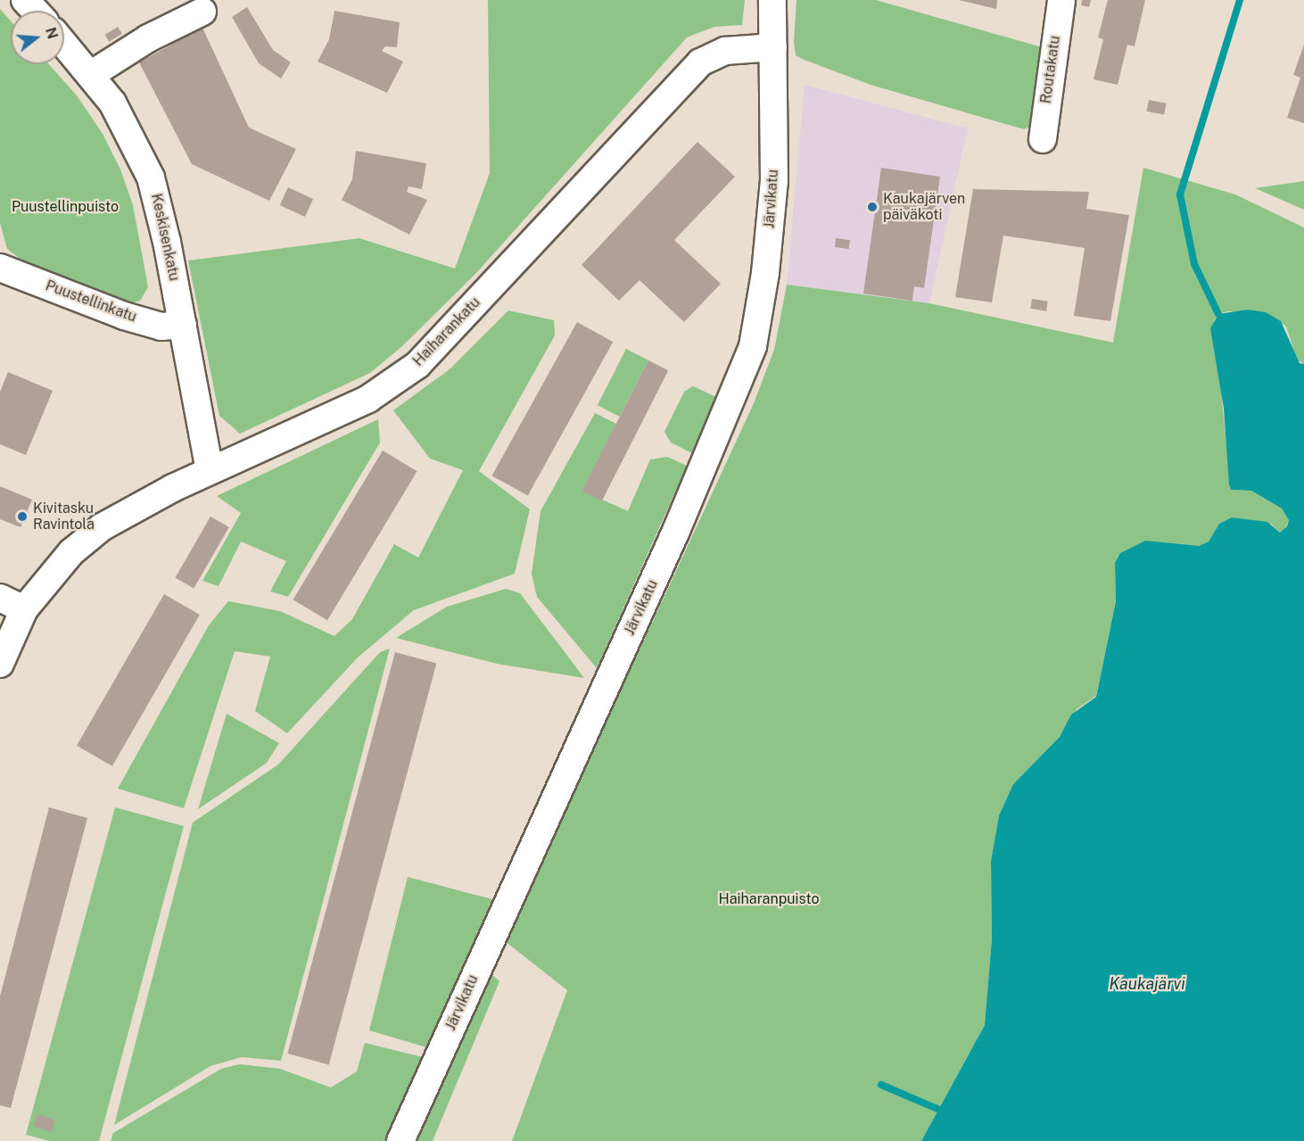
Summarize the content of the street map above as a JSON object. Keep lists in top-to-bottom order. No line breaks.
{"streets":{"street":["Routakatu","Järvikatu","Keskisenkatu","Puustellinkatu","Haiharankatu"]},"crossings":[["Järvikatu","Haiharankatu"],["Keskisenkatu","Puustellinkatu"],["Keskisenkatu","Haiharankatu"]],"water":["Kaukajärvi"],"parks":["Puustellinpuisto","Haiharanpuisto"],"places":["Kaukajärven päiväkoti","Kivitasku Ravintola"],"north":"right"}
